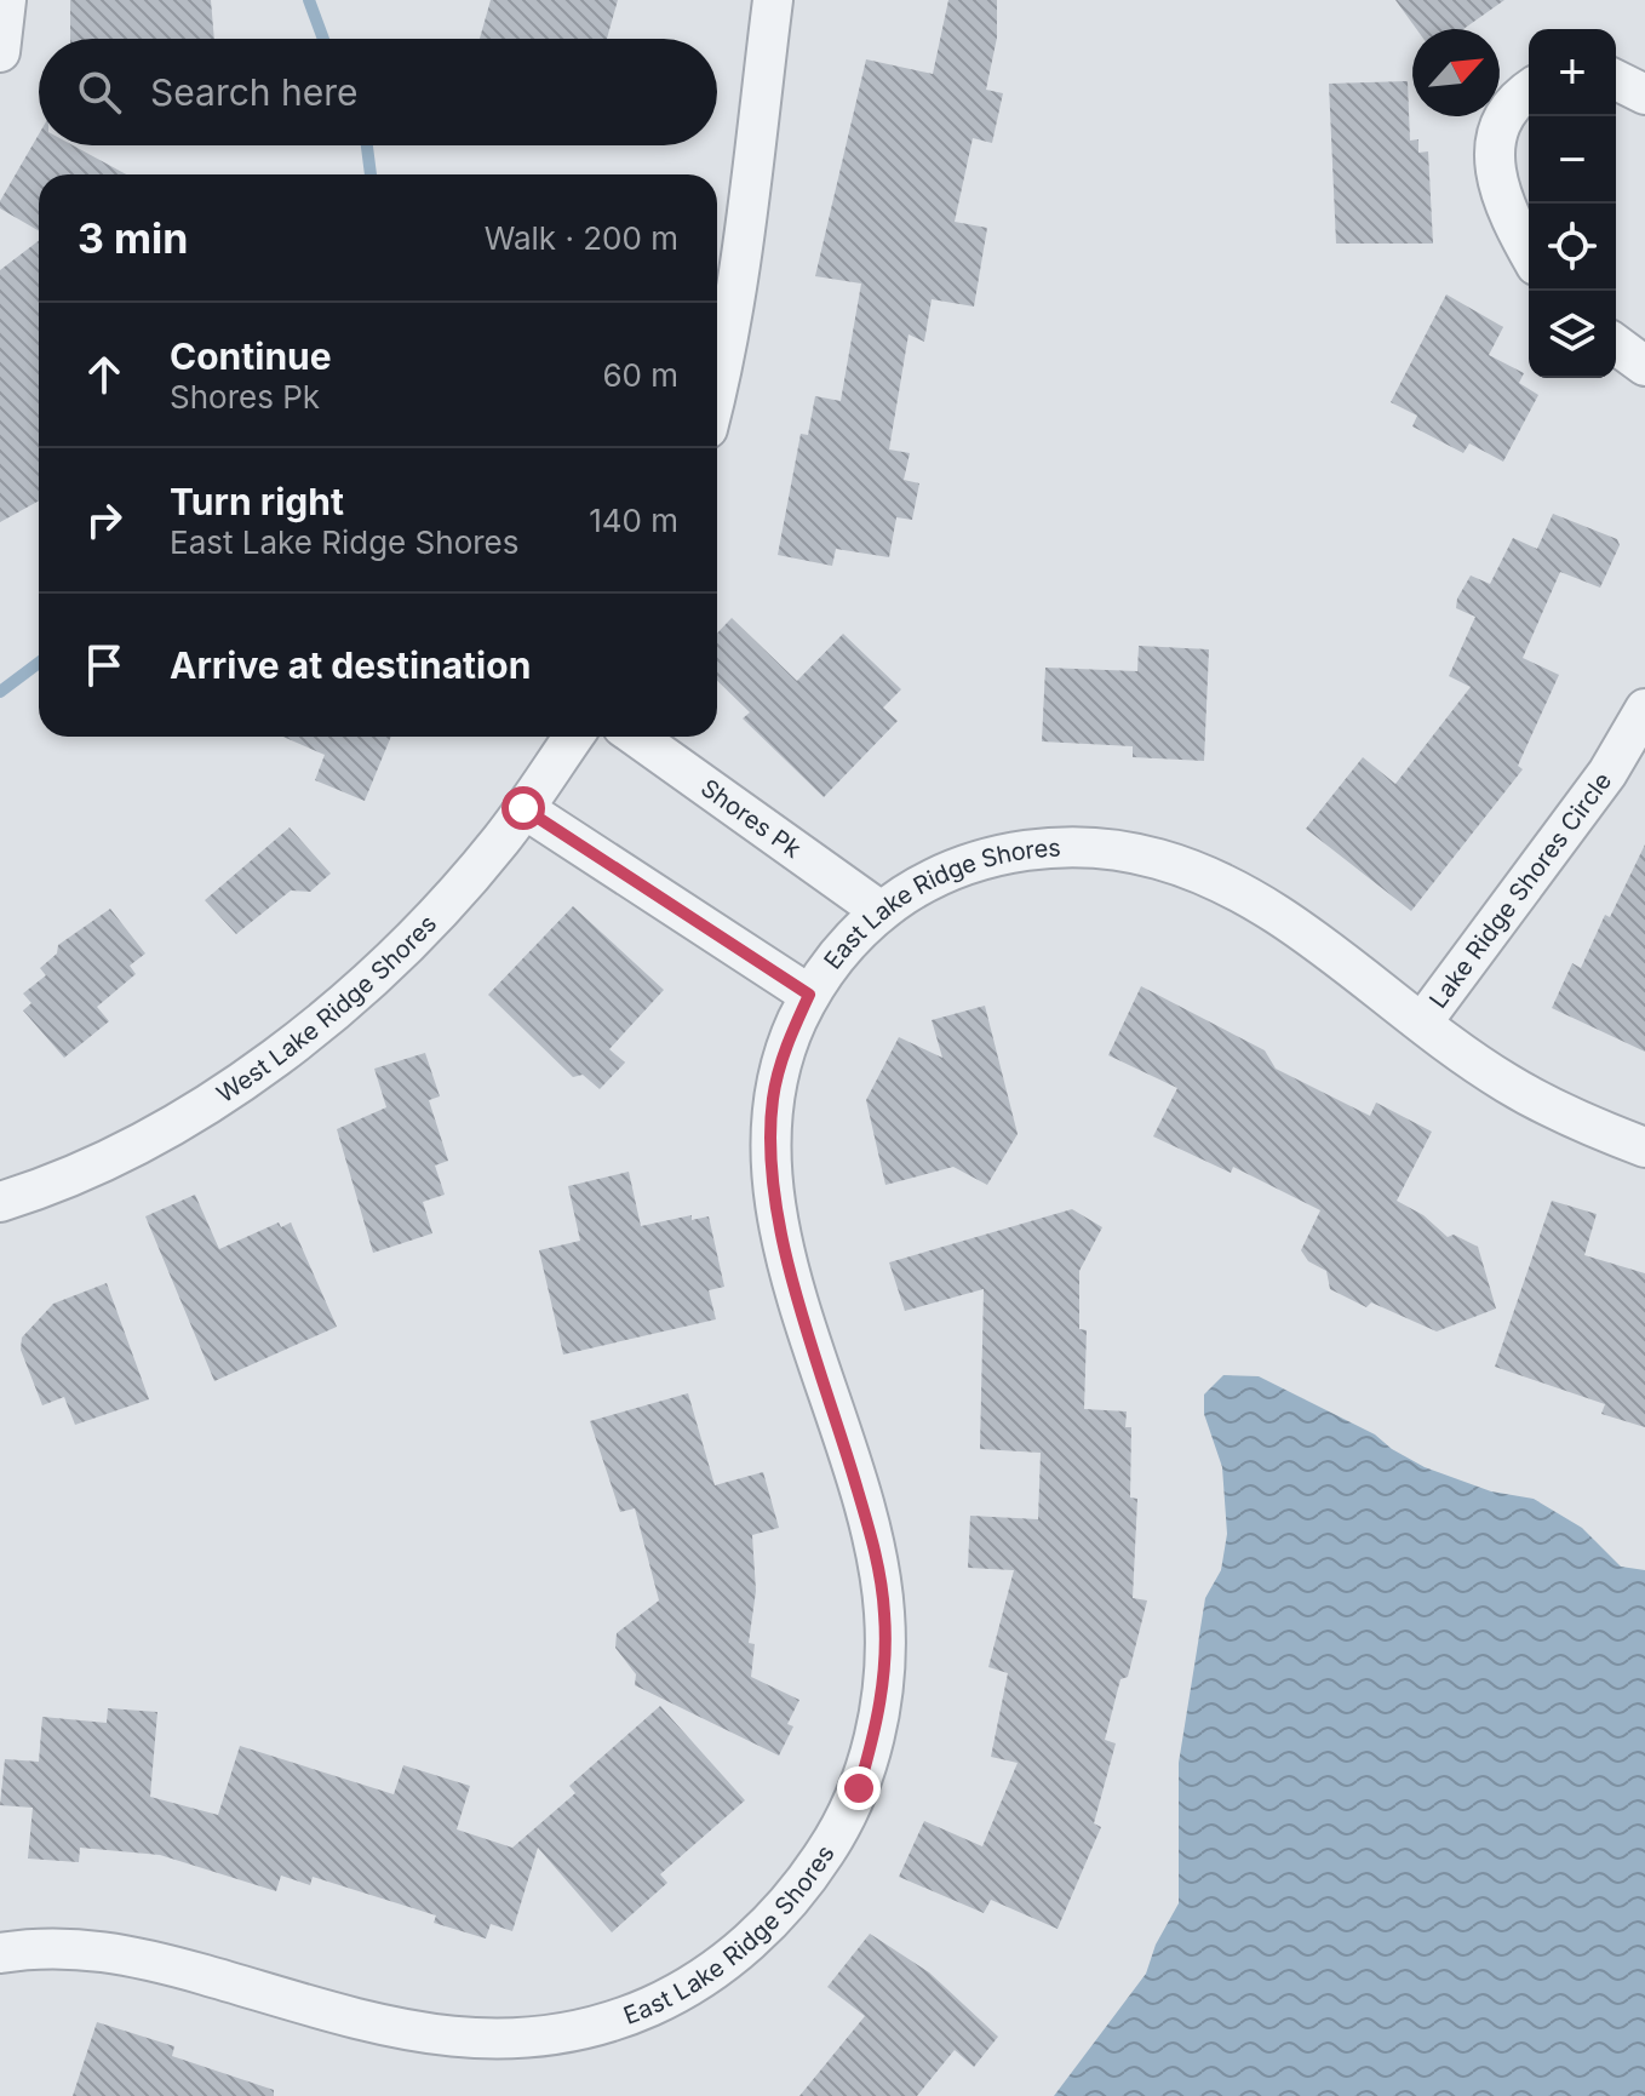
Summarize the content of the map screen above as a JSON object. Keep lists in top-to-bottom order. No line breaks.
{"streets":{"street":["Shores Pk","Lake Ridge Shores Circle","East Lake Ridge Shores","West Lake Ridge Shores"]},"crossings":[["Shores Pk","East Lake Ridge Shores"],["Lake Ridge Shores Circle","East Lake Ridge Shores"]],"north":"top right","page":{"map_buttons":["+","−"],"search":"Search here","heading":["3 min","Walk · 200 m"],"list":[["Continue","Shores Pk","60 m"],["Turn right","East Lake Ridge Shores","140 m"],"Arrive at destination"]}}
